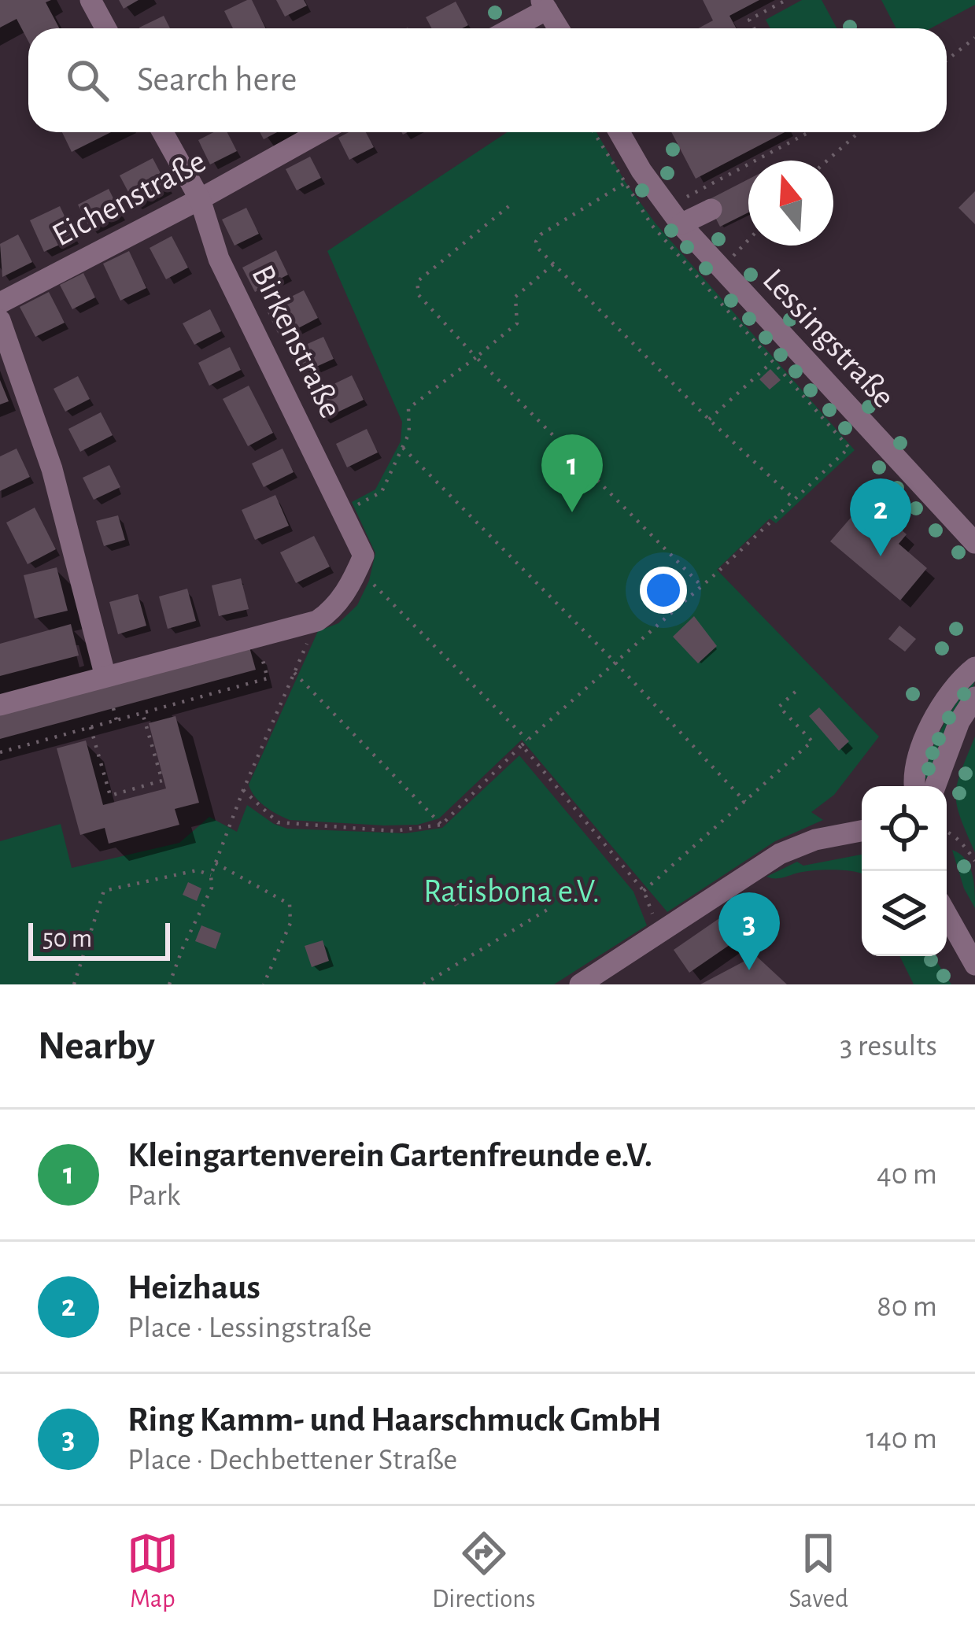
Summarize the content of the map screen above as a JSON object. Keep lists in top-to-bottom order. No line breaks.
{"streets":{"street":["Eichenstraße","Lessingstraße","Birkenstraße"]},"crossings":[["Eichenstraße","Birkenstraße"]],"parks":["Ratisbona e.V."],"scale_bar":"50 m","north":"top","page":{"search":"Search here","pins":["1","2","3"],"scale":"50 m","heading":["Nearby","3 results"],"list":[{"mark":"1","name":"Kleingartenverein Gartenfreunde e.V.","note":"Park","value":"40 m"},{"mark":"2","name":"Heizhaus","note":"Place · Lessingstraße","value":"80 m"},{"mark":"3","name":"Ring Kamm- und Haarschmuck GmbH","note":"Place · Dechbettener Straße","value":"140 m"}],"nav":["Map","Directions","Saved"]}}
